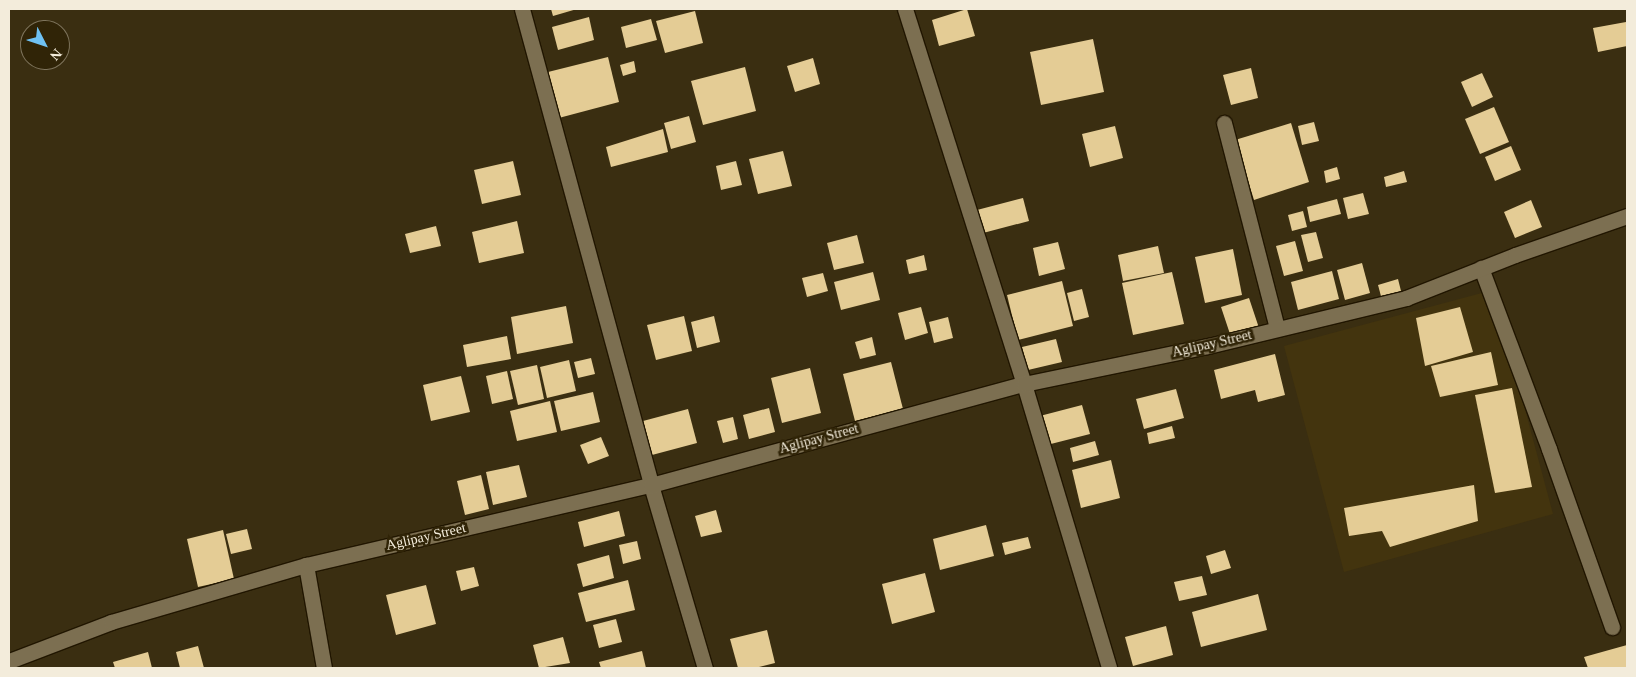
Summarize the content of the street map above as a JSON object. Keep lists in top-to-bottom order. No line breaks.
{"streets":{"street":["Aglipay Street"]},"north":"bottom right"}
